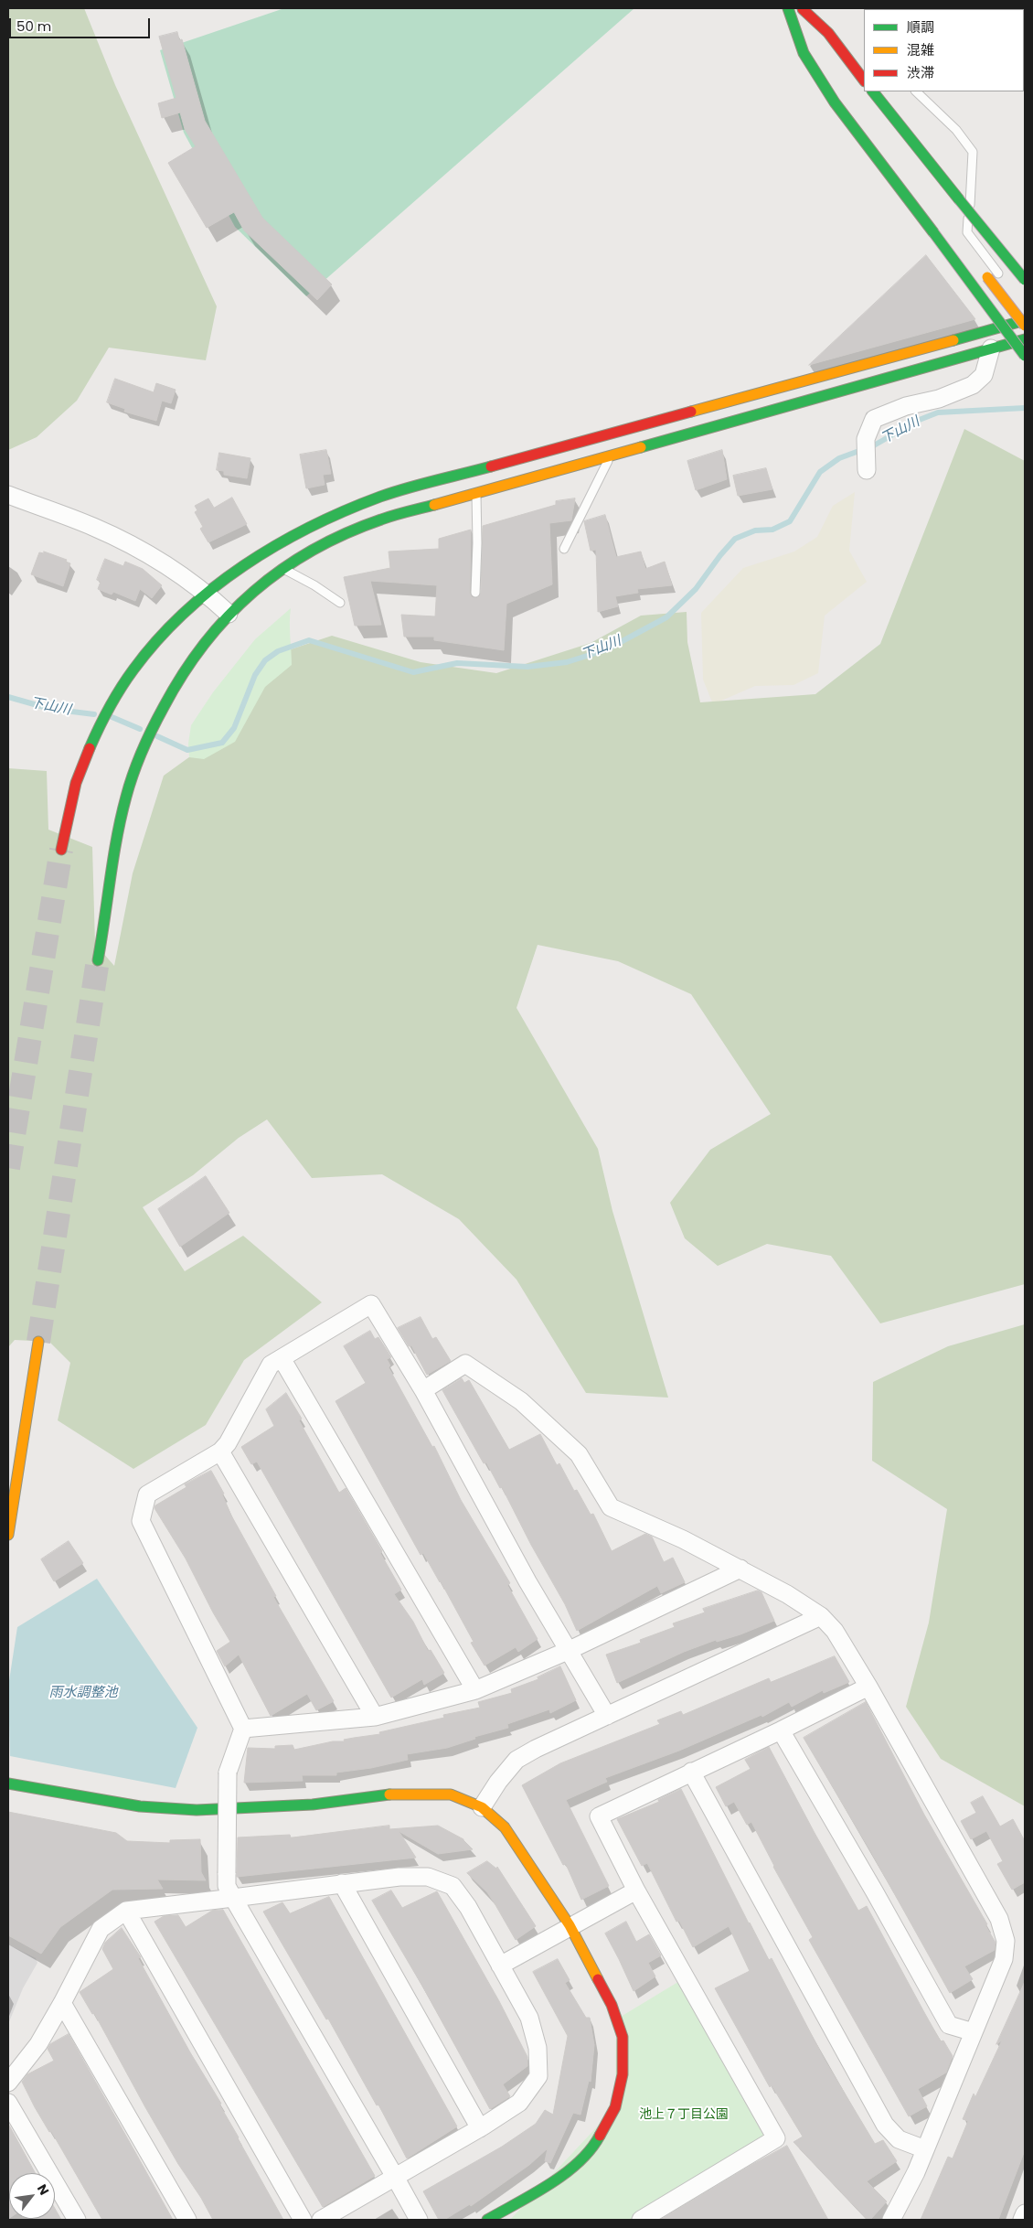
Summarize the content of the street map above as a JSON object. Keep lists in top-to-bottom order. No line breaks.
{"water":["下山川","雨水調整池"],"parks":["池上７丁目公園"],"legend":["順調","混雑","渋滞"],"scale_bar":"50 m","north":"top right"}
